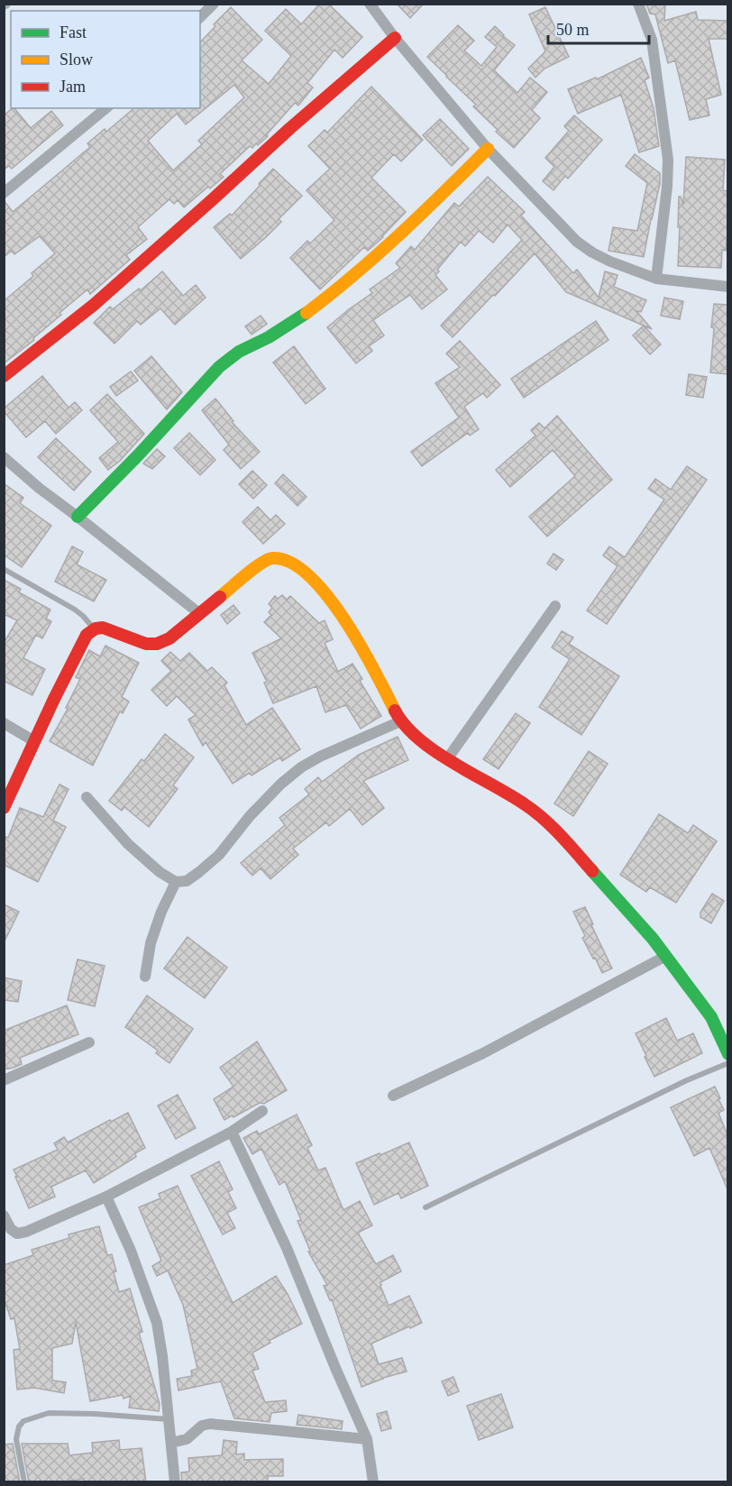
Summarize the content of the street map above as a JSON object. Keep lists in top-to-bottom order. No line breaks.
{"legend":["Fast","Slow","Jam"],"scale_bar":"50 m"}
